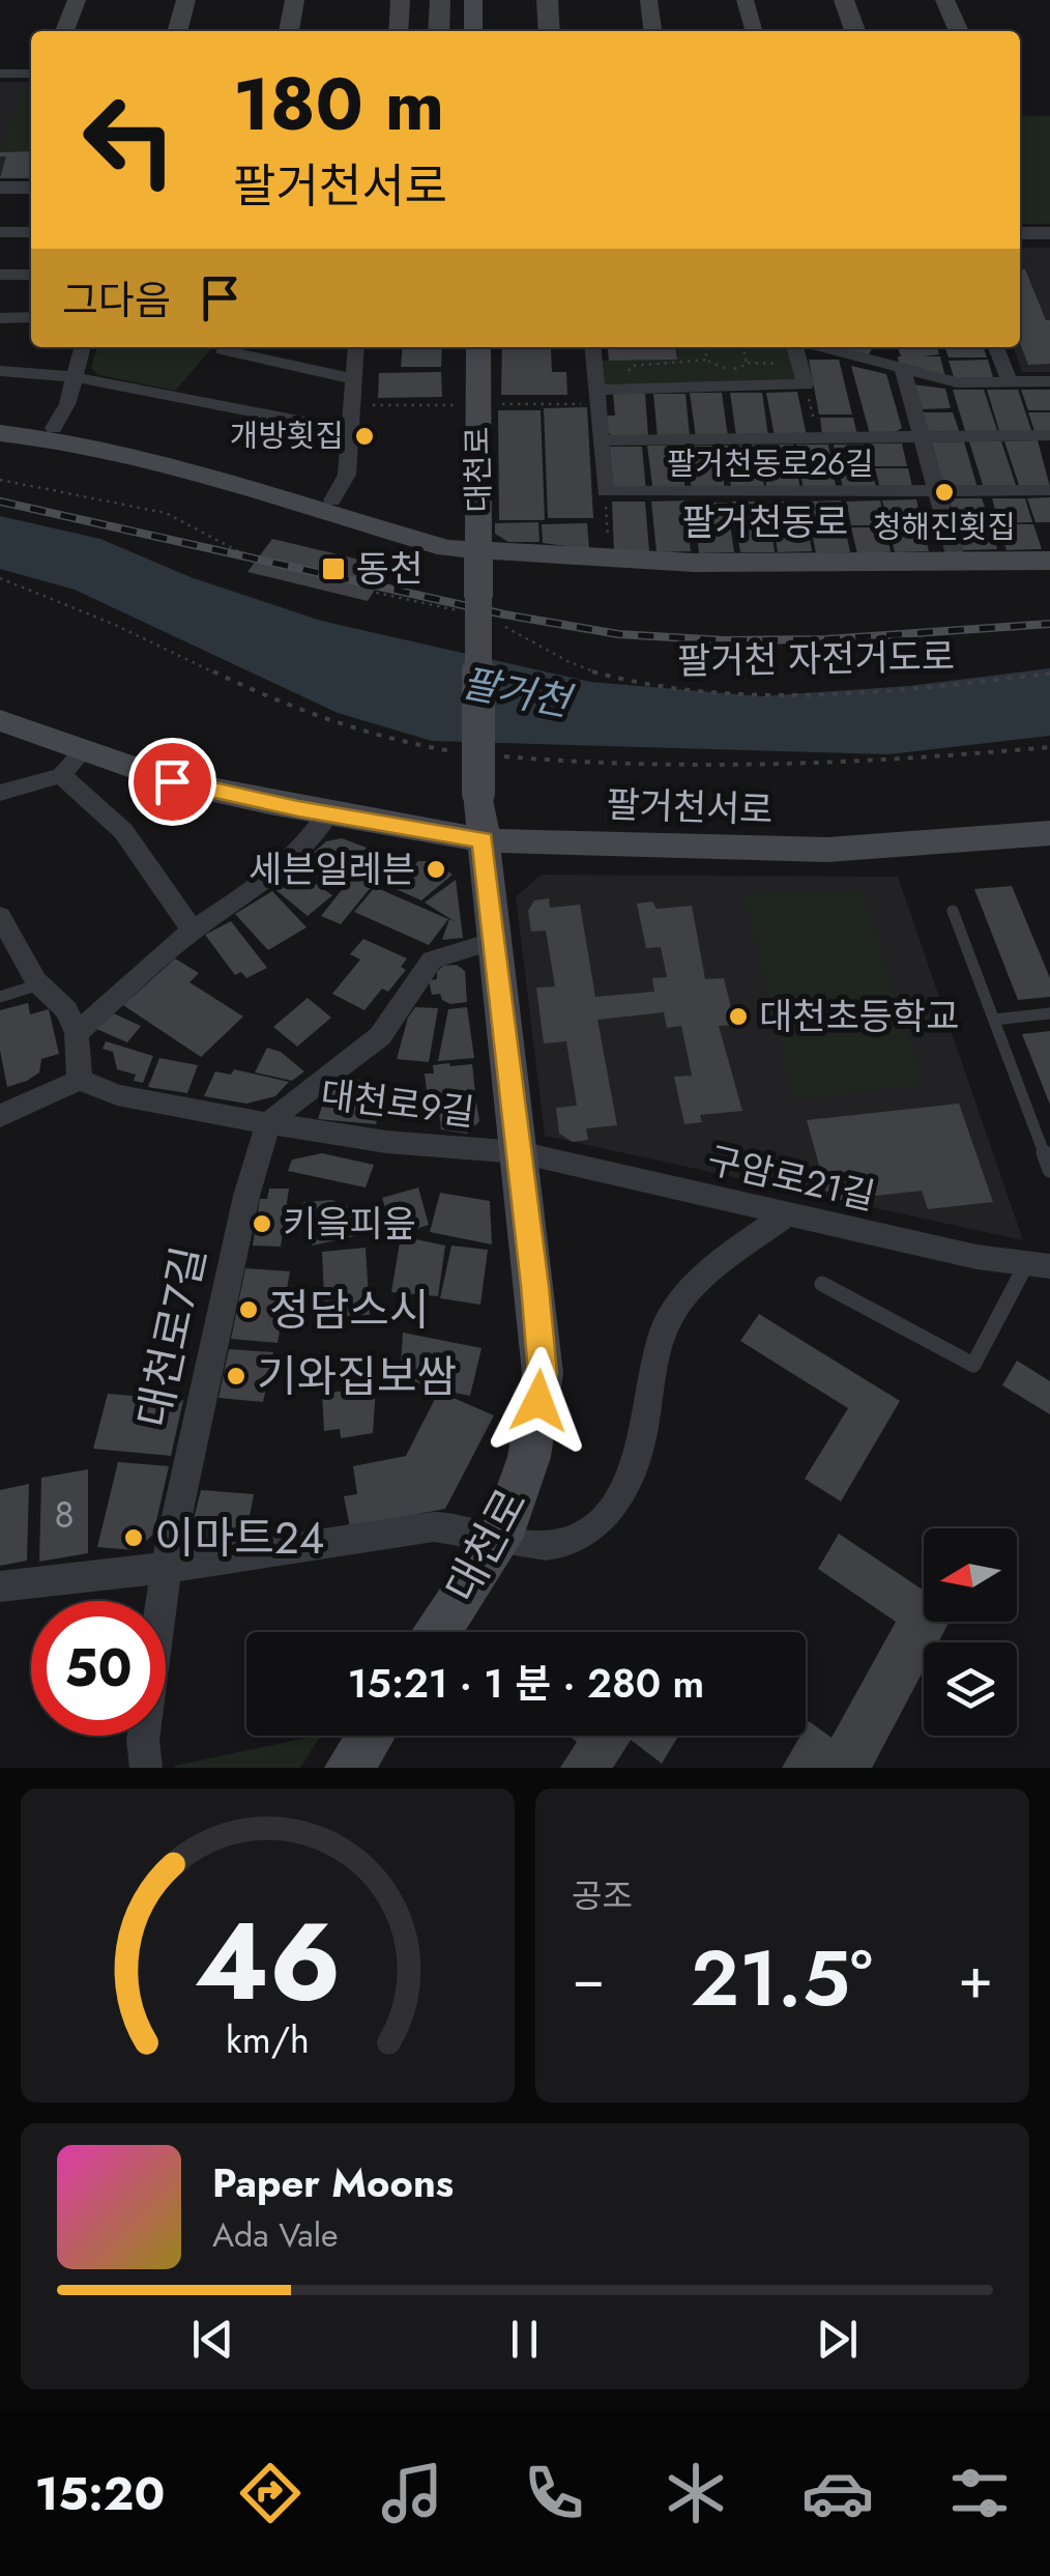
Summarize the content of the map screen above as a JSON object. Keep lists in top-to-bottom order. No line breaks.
{"streets":{"main road":["대천로","팔거천동로","팔거천서로"],"street":["팔거천동로26길","대천로9길","구암로21길","대천로7길"],"path":["팔거천 자전거도로"]},"crossings":[["팔거천동로26길","팔거천동로"],["대천로","팔거천동로"],["대천로","팔거천서로"],["대천로","대천로9길"],["대천로","구암로21길"],["대천로9길","구암로21길"],["대천로9길","대천로7길"]],"water":["팔거천"],"places":{"other":["개방횟집","청해진횟집","세븐일레븐","대천초등학교","키읔피읖","정담스시","기와집보쌈","이마트24"],"transit":["동천"]},"house_numbers":["8"],"north":"left","page":{"turn":["180 m","팔거천서로"],"then":"그다음","limit":"50","trip":"15:21 · 1 분 · 280 m","tile":"공조","heat":["−","21.5°","+"],"song":["Paper Moons","Ada Vale"],"tabs":"15:20","gauge":["46","km/h"]}}
